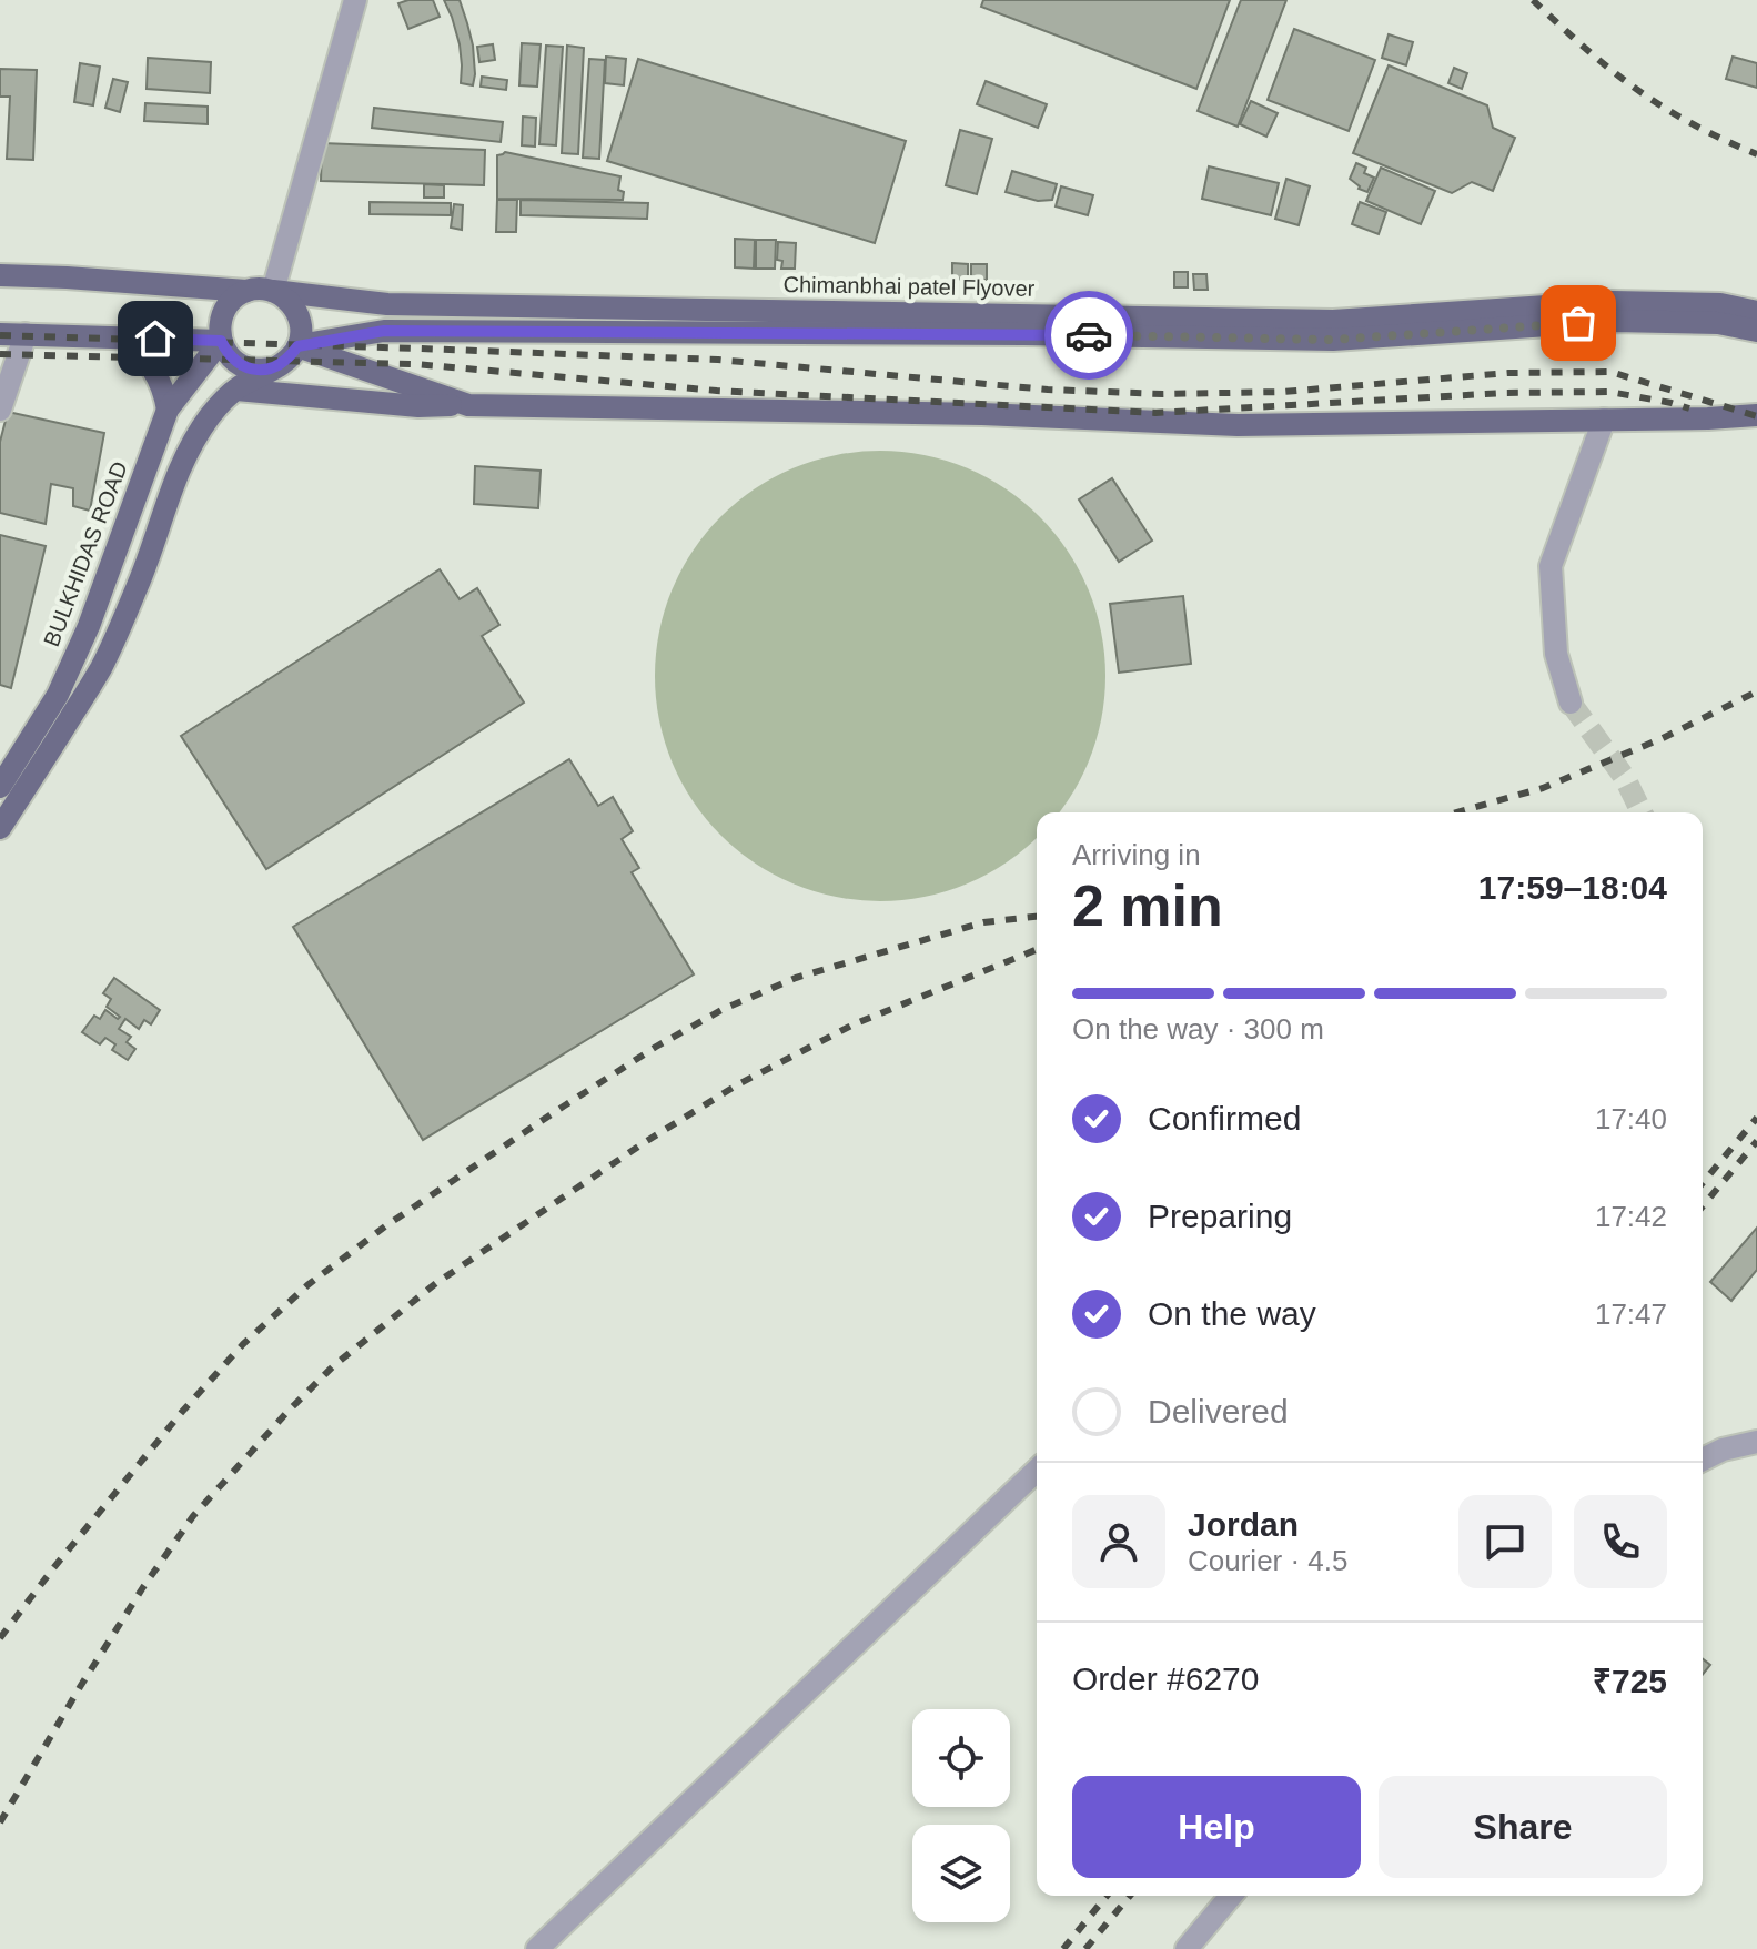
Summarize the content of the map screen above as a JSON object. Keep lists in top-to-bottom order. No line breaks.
{"streets":{"main road":["Chimanbhai patel Flyover","BULKHIDAS ROAD"]},"crossings":[["Chimanbhai patel Flyover","BULKHIDAS ROAD"]],"page":{"heading":["2 min","Arriving in","17:59–18:04"],"panel":["Jordan","Courier · 4.5","Order #6270","₹725"],"bar":"On the way · 300 m","list":[["Confirmed","17:40"],["Preparing","17:42"],["On the way","17:47"],"Delivered"],"buttons":["Help","Share"]}}
